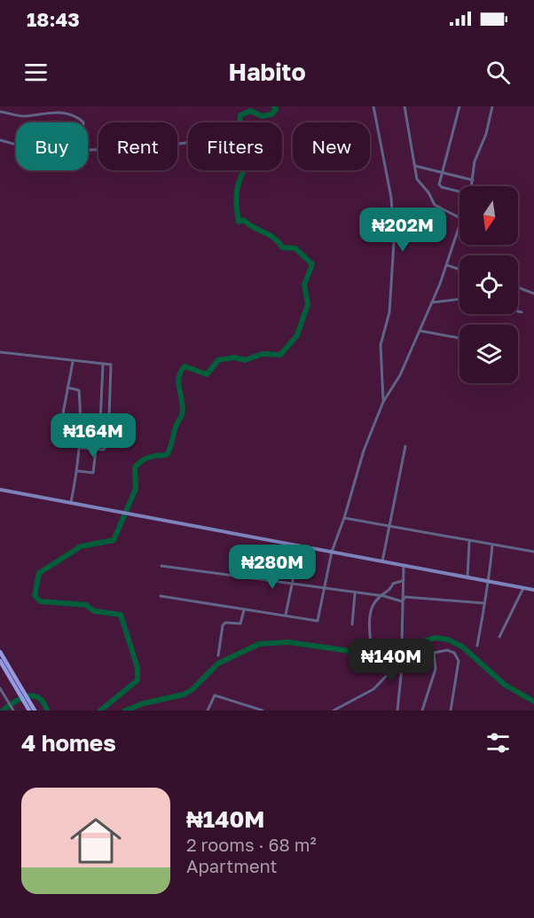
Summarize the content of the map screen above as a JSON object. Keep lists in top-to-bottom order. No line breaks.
{"north":"bottom","page":{"status":"18:43","header":"Habito","chip":["Buy","Rent","Filters","New"],"price":["₦202M","₦164M","₦280M","₦140M"],"heading":"4 homes","list":[{"name":"₦140M","note":"2 rooms · 68 m² · Apartment"}]}}
